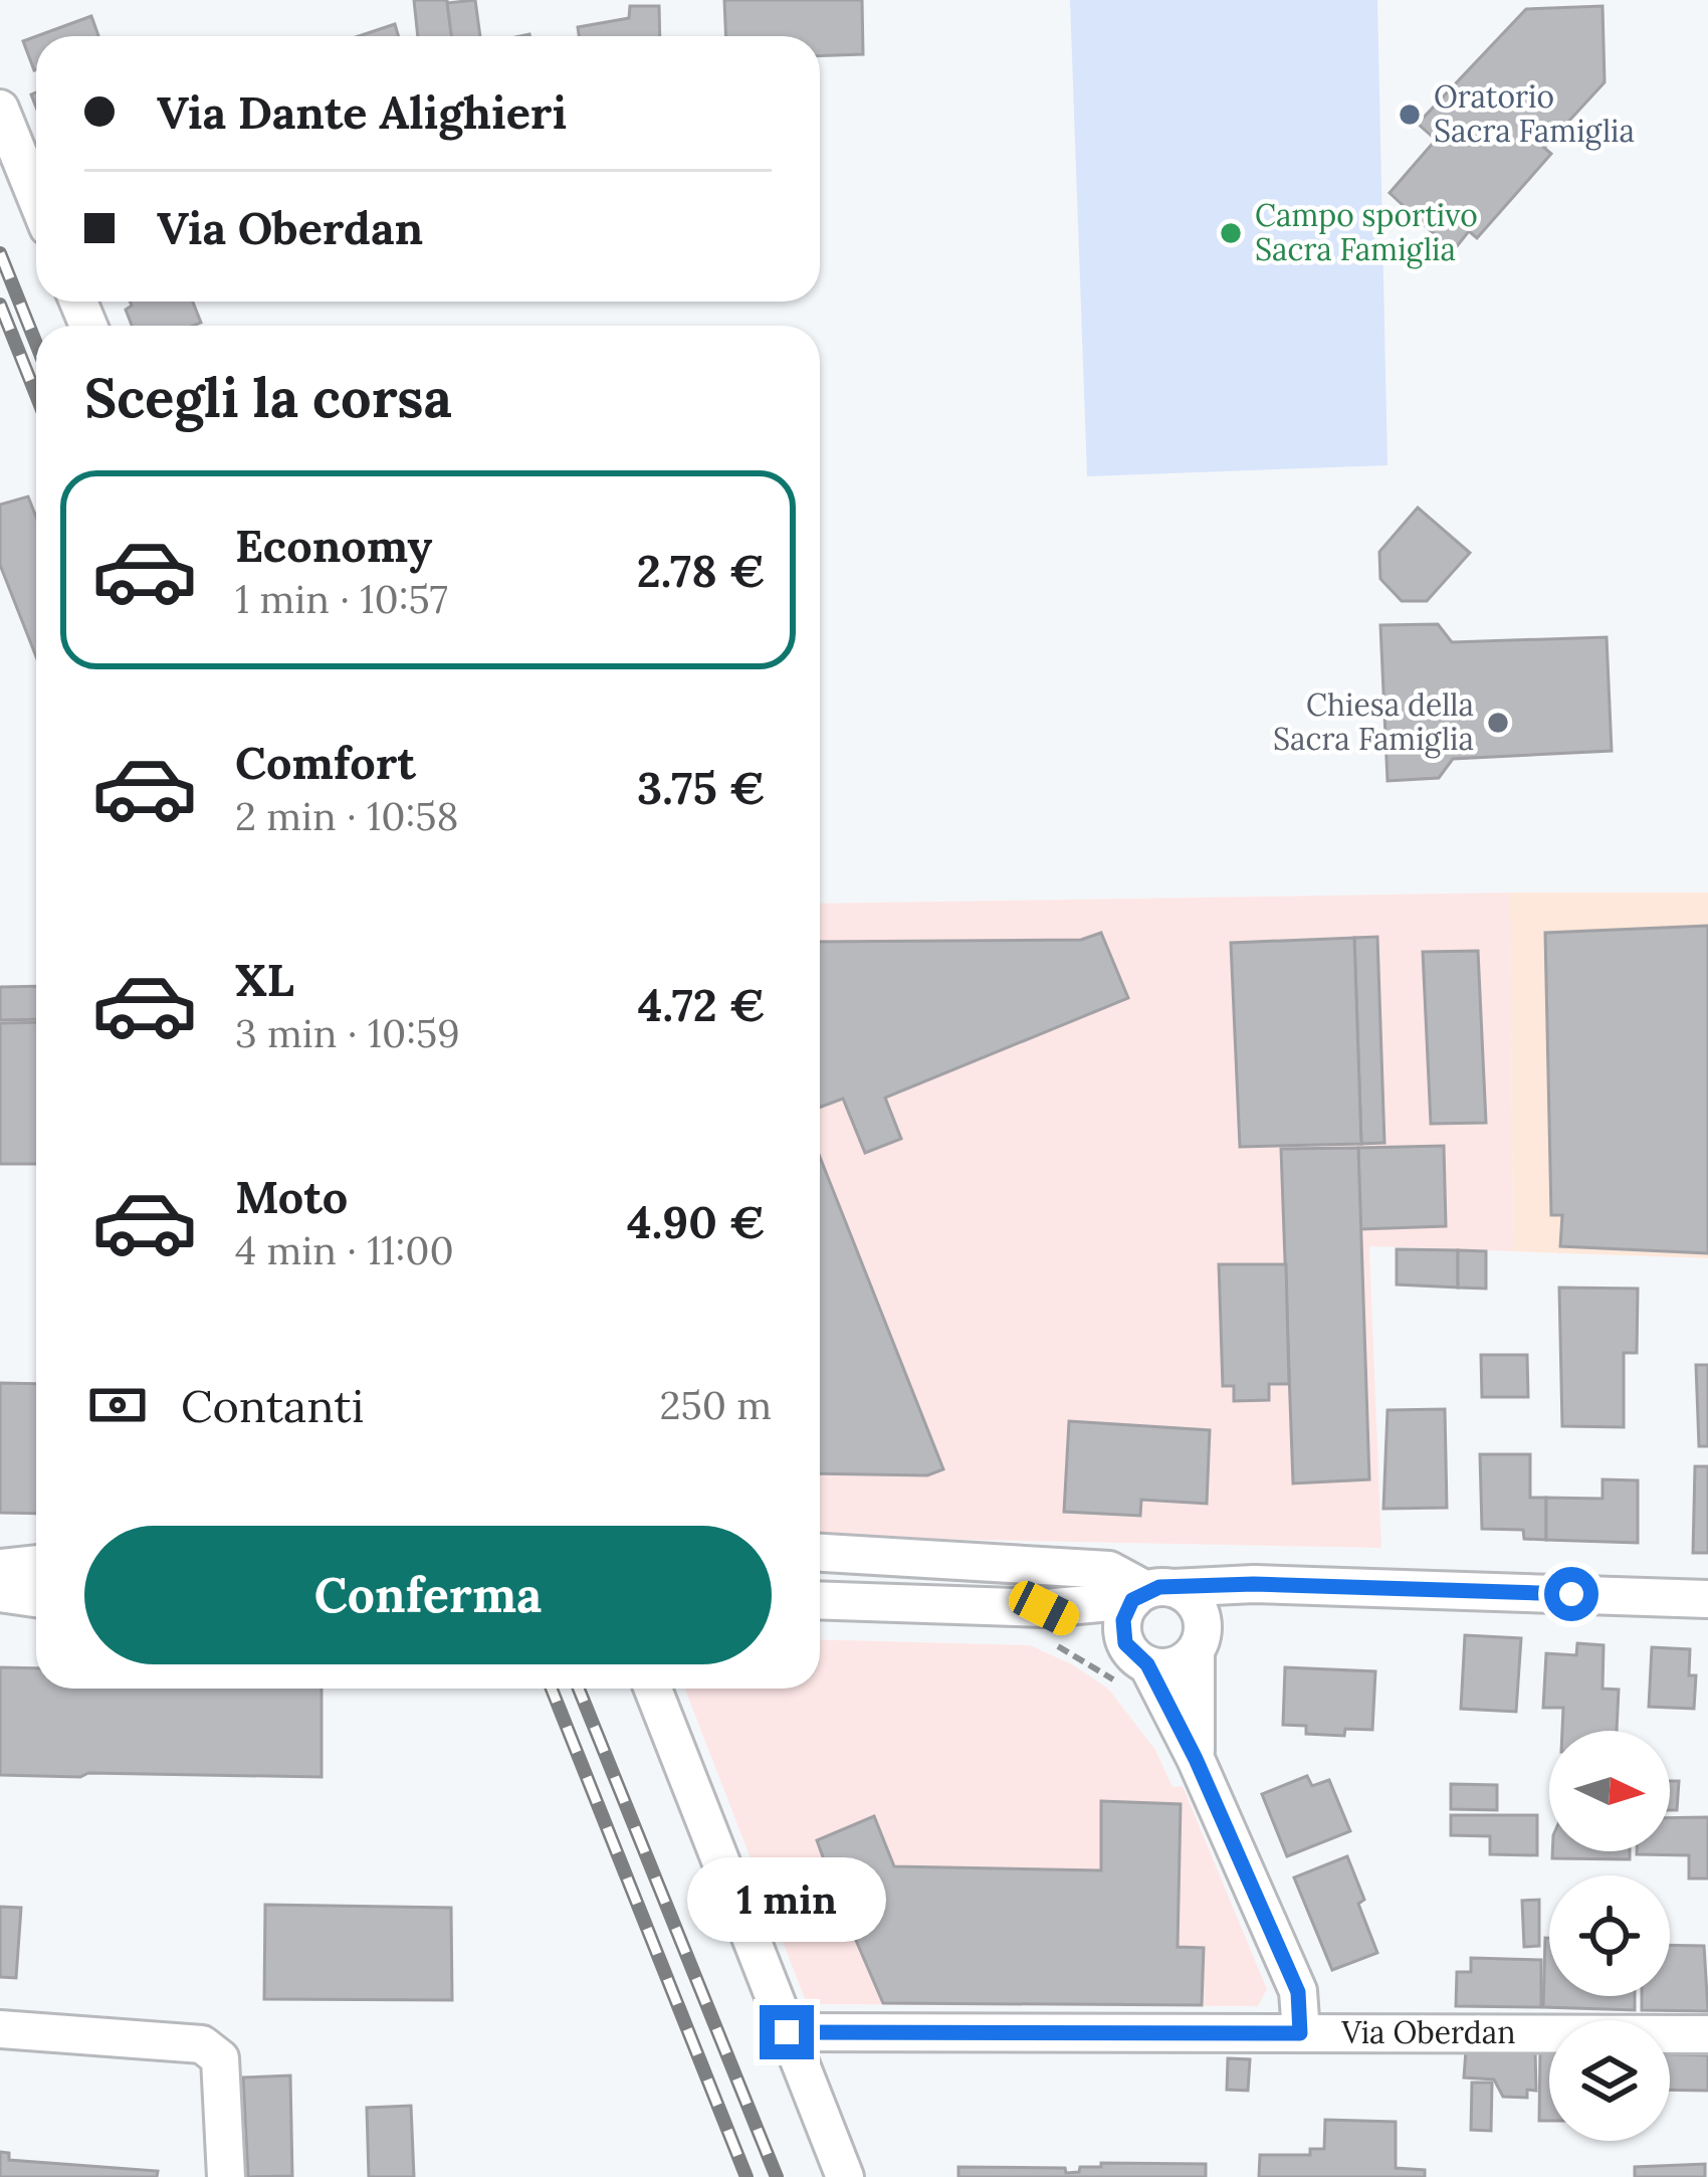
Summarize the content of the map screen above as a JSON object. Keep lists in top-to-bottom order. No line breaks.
{"streets":{"street":["Via Oberdan"]},"places":["Oratorio Sacra Famiglia","Campo sportivo Sacra Famiglia","Chiesa della Sacra Famiglia"],"north":"right","page":{"banner":["Via Dante Alighieri","Via Oberdan"],"heading":"Scegli la corsa","list":[{"name":"Economy","note":"1 min · 10:57","value":"2.78 €"},{"name":"Comfort","note":"2 min · 10:58","value":"3.75 €"},{"name":"XL","note":"3 min · 10:59","value":"4.72 €"},{"name":"Moto","note":"4 min · 11:00","value":"4.90 €"}],"pay":["Contanti","250 m"],"buttons":"Conferma","bubble":"1 min"}}
